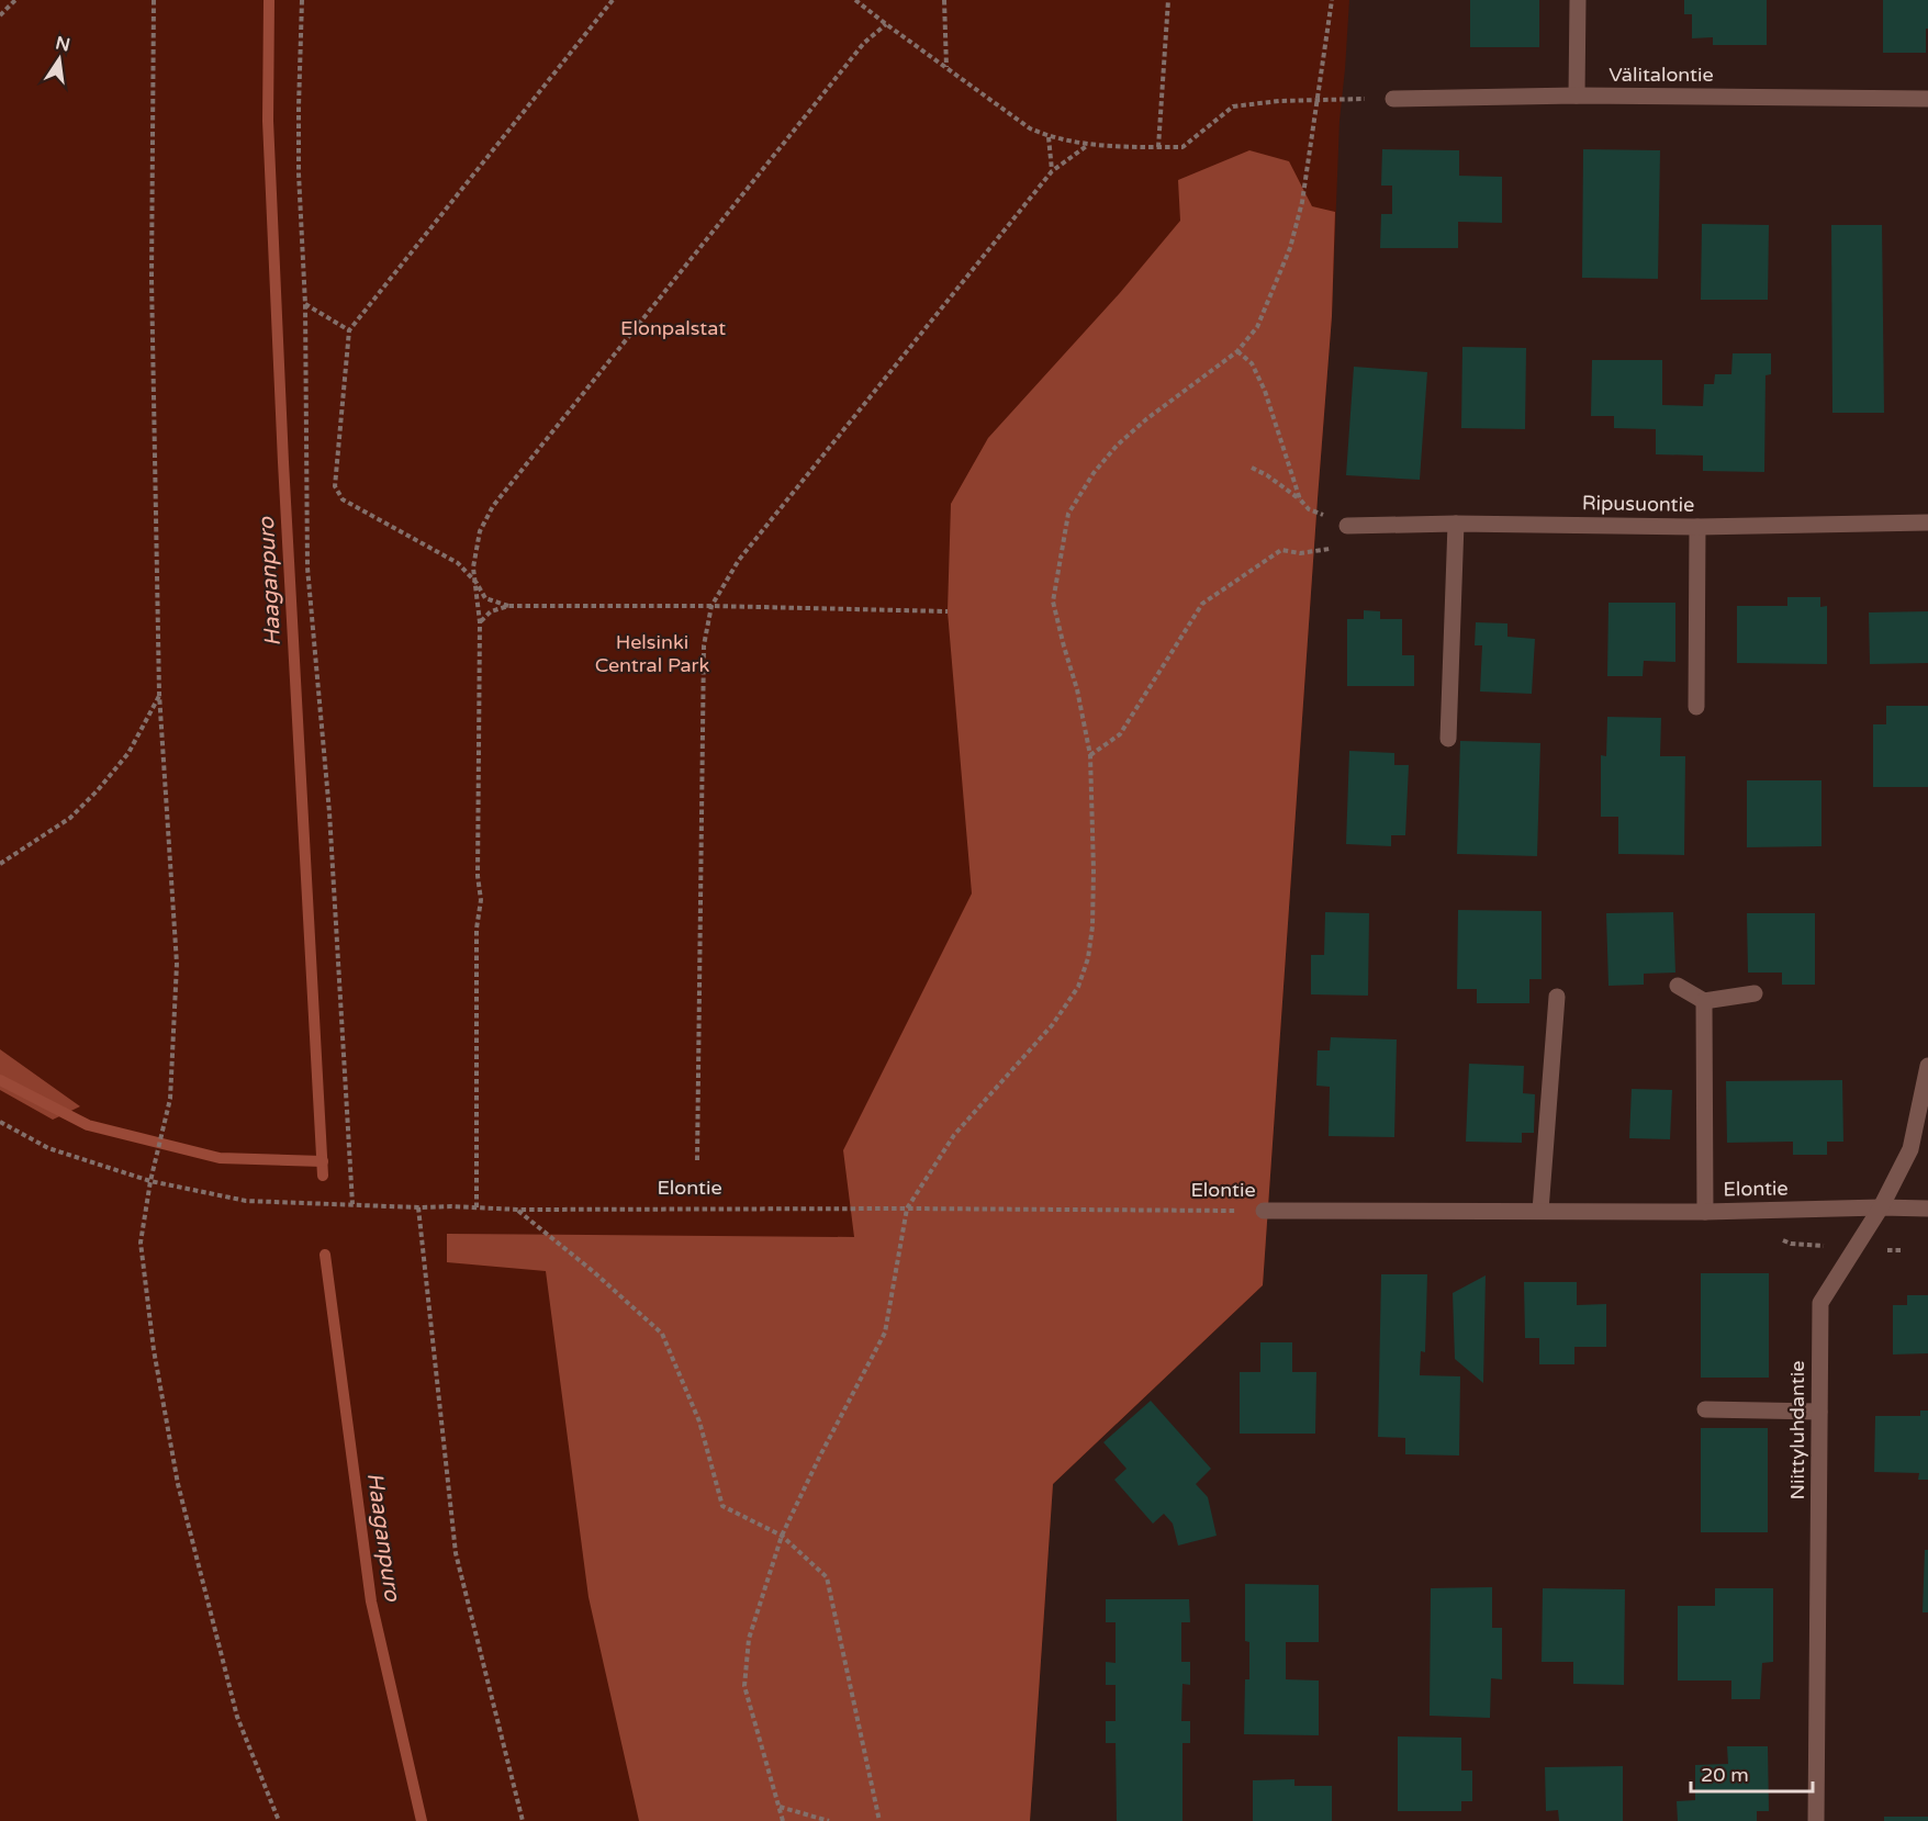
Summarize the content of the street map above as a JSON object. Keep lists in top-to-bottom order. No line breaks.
{"streets":{"street":["Välitalontie","Ripusuontie","Elontie","Niittyluhdantie"]},"crossings":[["Elontie","Niittyluhdantie"]],"water":["Haaganpuro"],"parks":["Elonpalstat","Helsinki Central Park"],"scale_bar":"20 m","north":"top"}
